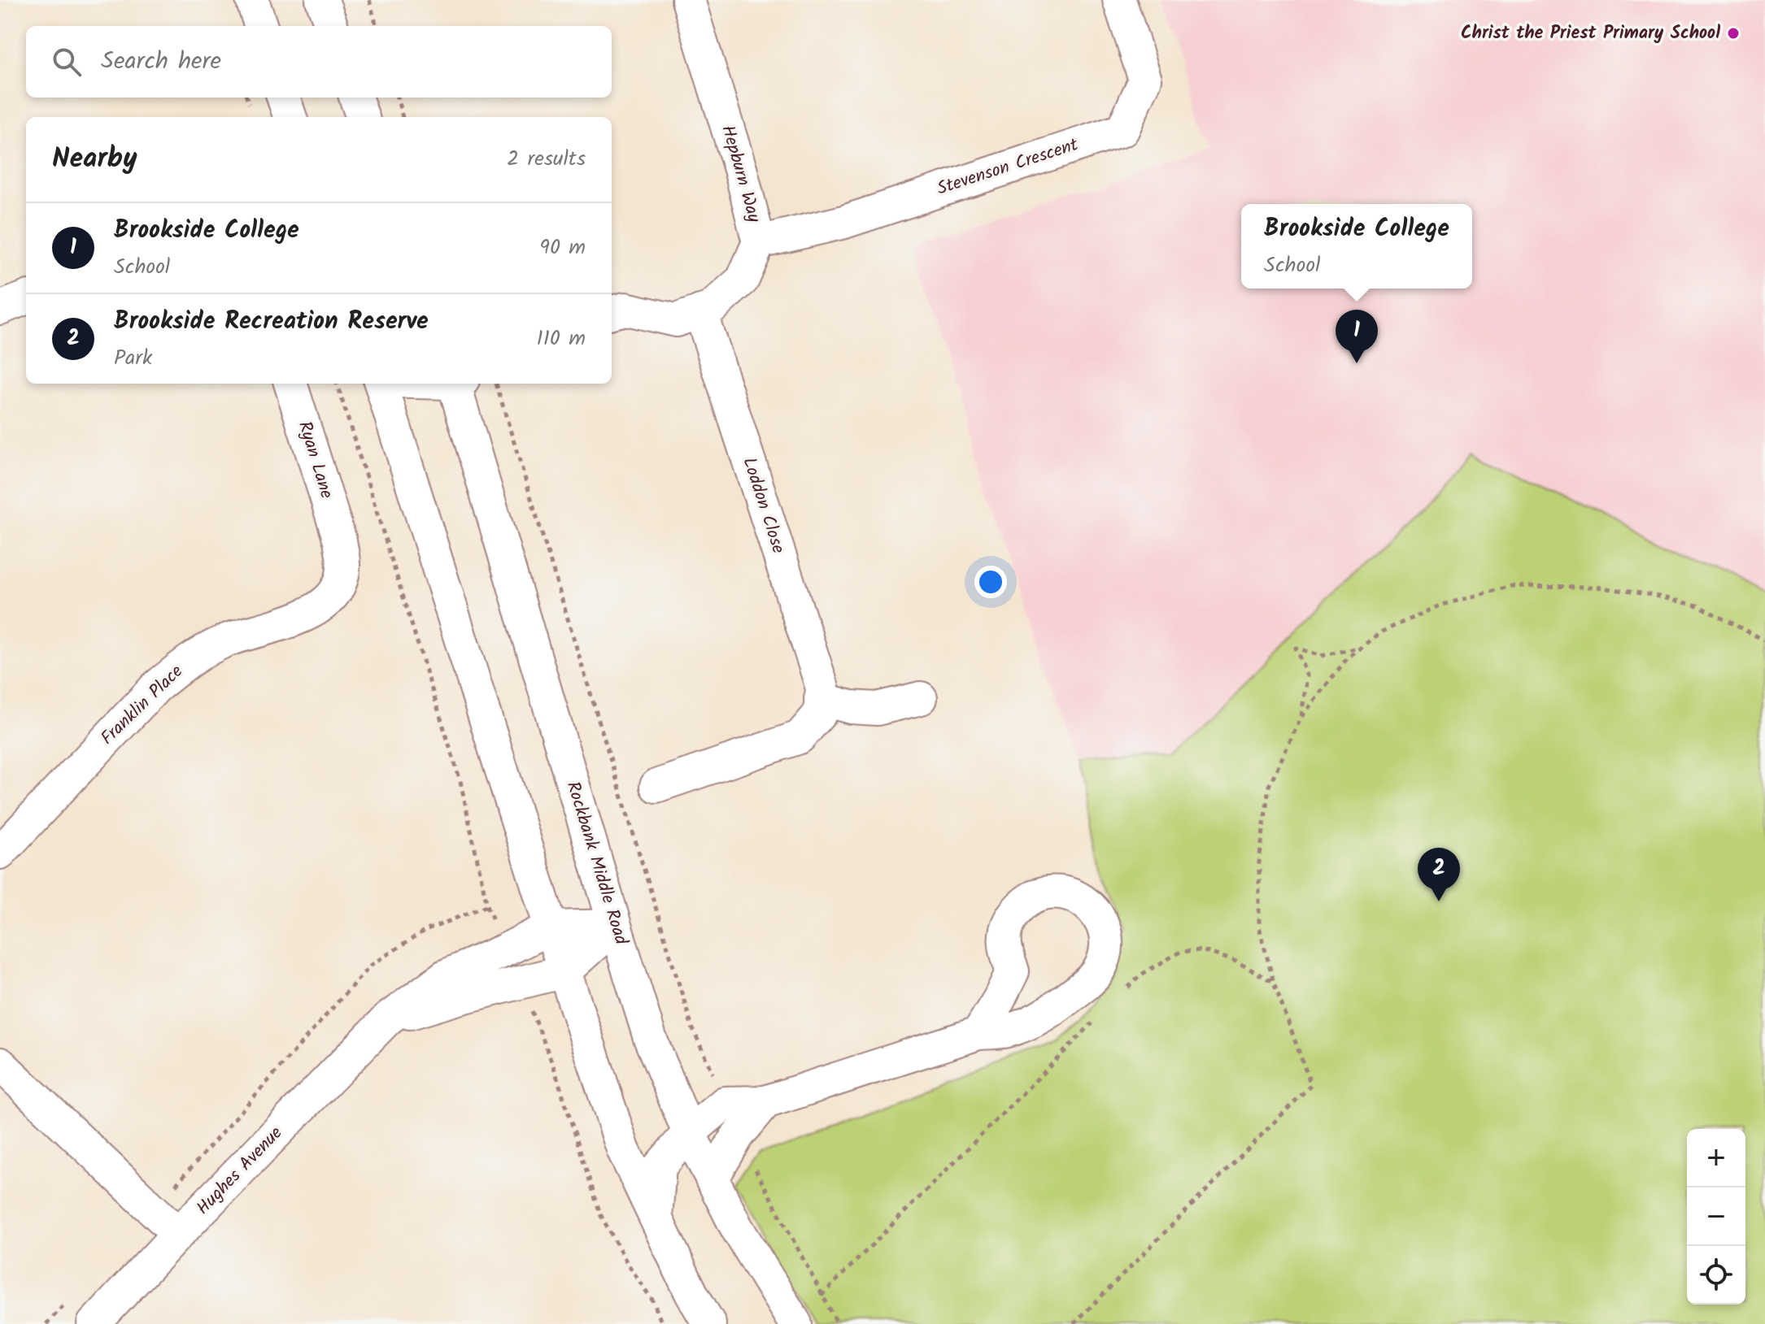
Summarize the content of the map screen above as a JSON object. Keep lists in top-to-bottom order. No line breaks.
{"streets":{"street":["Stevenson Crescent","Hepburn Way","Ryan Lane","Loddon Close","Franklin Place","Rockbank Middle Road","Hughes Avenue"]},"crossings":[["Stevenson Crescent","Hepburn Way"],["Hepburn Way","Loddon Close"],["Ryan Lane","Franklin Place"]],"places":["Christ the Priest Primary School"],"page":{"search":"Search here","heading":["Nearby","2 results"],"list":[{"mark":"1","name":"Brookside College","note":"School","value":"90 m"},{"mark":"2","name":"Brookside Recreation Reserve","note":"Park","value":"110 m"}],"popup":["Brookside College","School"],"pins":["1","2"],"map_buttons":["+","−"]}}
